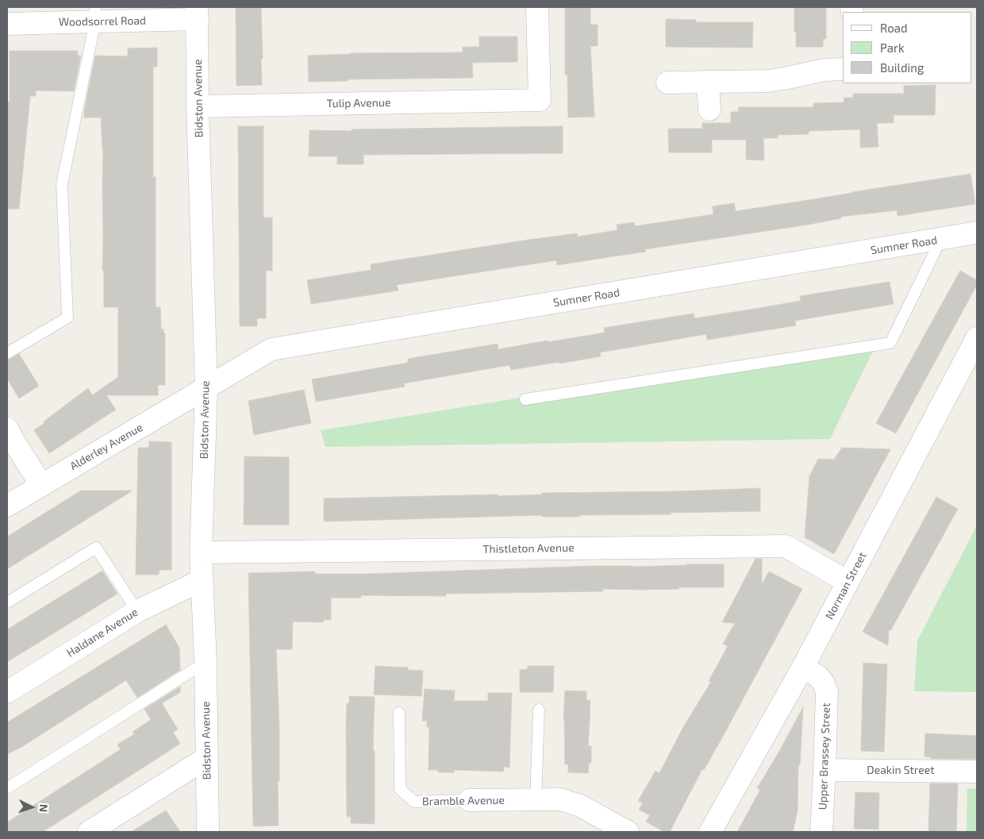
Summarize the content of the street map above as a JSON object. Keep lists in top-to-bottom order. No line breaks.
{"streets":{"street":["Woodsorrel Road","Bidston Avenue","Tulip Avenue","Sumner Road","Alderley Avenue","Thistleton Avenue","Norman Street","Haldane Avenue","Upper Brassey Street","Deakin Street","Bramble Avenue"]},"crossings":[["Woodsorrel Road","Bidston Avenue"],["Bidston Avenue","Tulip Avenue"],["Bidston Avenue","Sumner Road"],["Bidston Avenue","Alderley Avenue"],["Bidston Avenue","Thistleton Avenue"],["Bidston Avenue","Haldane Avenue"],["Sumner Road","Alderley Avenue"],["Thistleton Avenue","Norman Street"],["Norman Street","Upper Brassey Street"],["Upper Brassey Street","Deakin Street"]],"legend":["Road","Park","Building"],"north":"right"}
